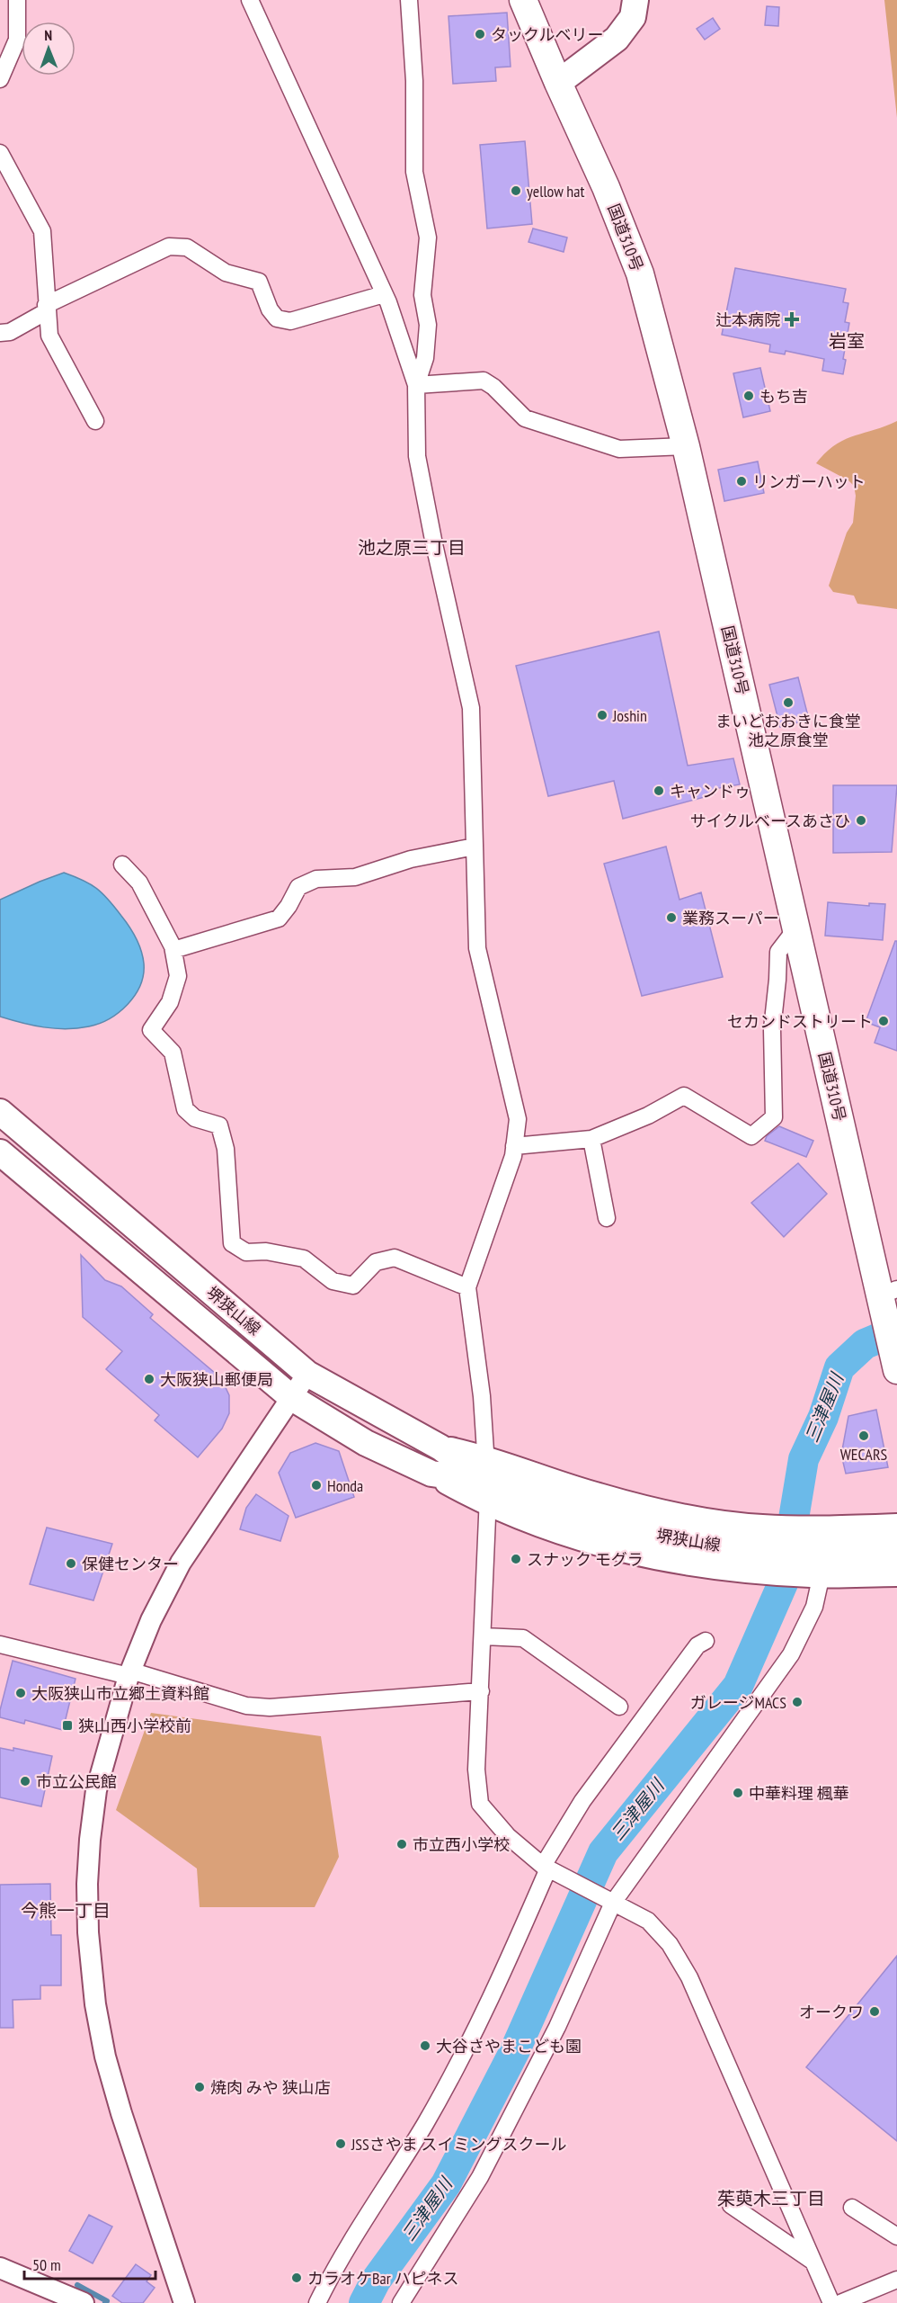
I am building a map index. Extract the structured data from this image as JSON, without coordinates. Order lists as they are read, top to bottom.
{
  "streets": {
    "highway": ["国道310号"],
    "main road": ["堺狭山線"]
  },
  "districts": [
    "岩室",
    "池之原三丁目",
    "今熊一丁目",
    "茱萸木三丁目"
  ],
  "water": ["三津屋川"],
  "places": {
    "other": [
      "タックルベリー",
      "yellow hat",
      "もち吉",
      "リンガーハット",
      "まいどおおきに食堂 池之原食堂",
      "Joshin",
      "キャンドゥ",
      "サイクルベースあさひ",
      "業務スーパー",
      "セカンドストリート",
      "大阪狭山郵便局",
      "WECARS",
      "Honda",
      "スナック モグラ",
      "保健センター",
      "大阪狭山市立郷土資料館",
      "ガレージMACS",
      "市立公民館",
      "中華料理 楓華",
      "市立西小学校",
      "オークワ",
      "大谷さやまこども園",
      "焼肉 みや 狭山店",
      "JSSさやま スイミングスクール",
      "カラオケBar ハピネス"
    ],
    "health": ["辻本病院"],
    "transit": ["狭山西小学校前"]
  },
  "scale_bar": "50 m",
  "north": "top"
}
